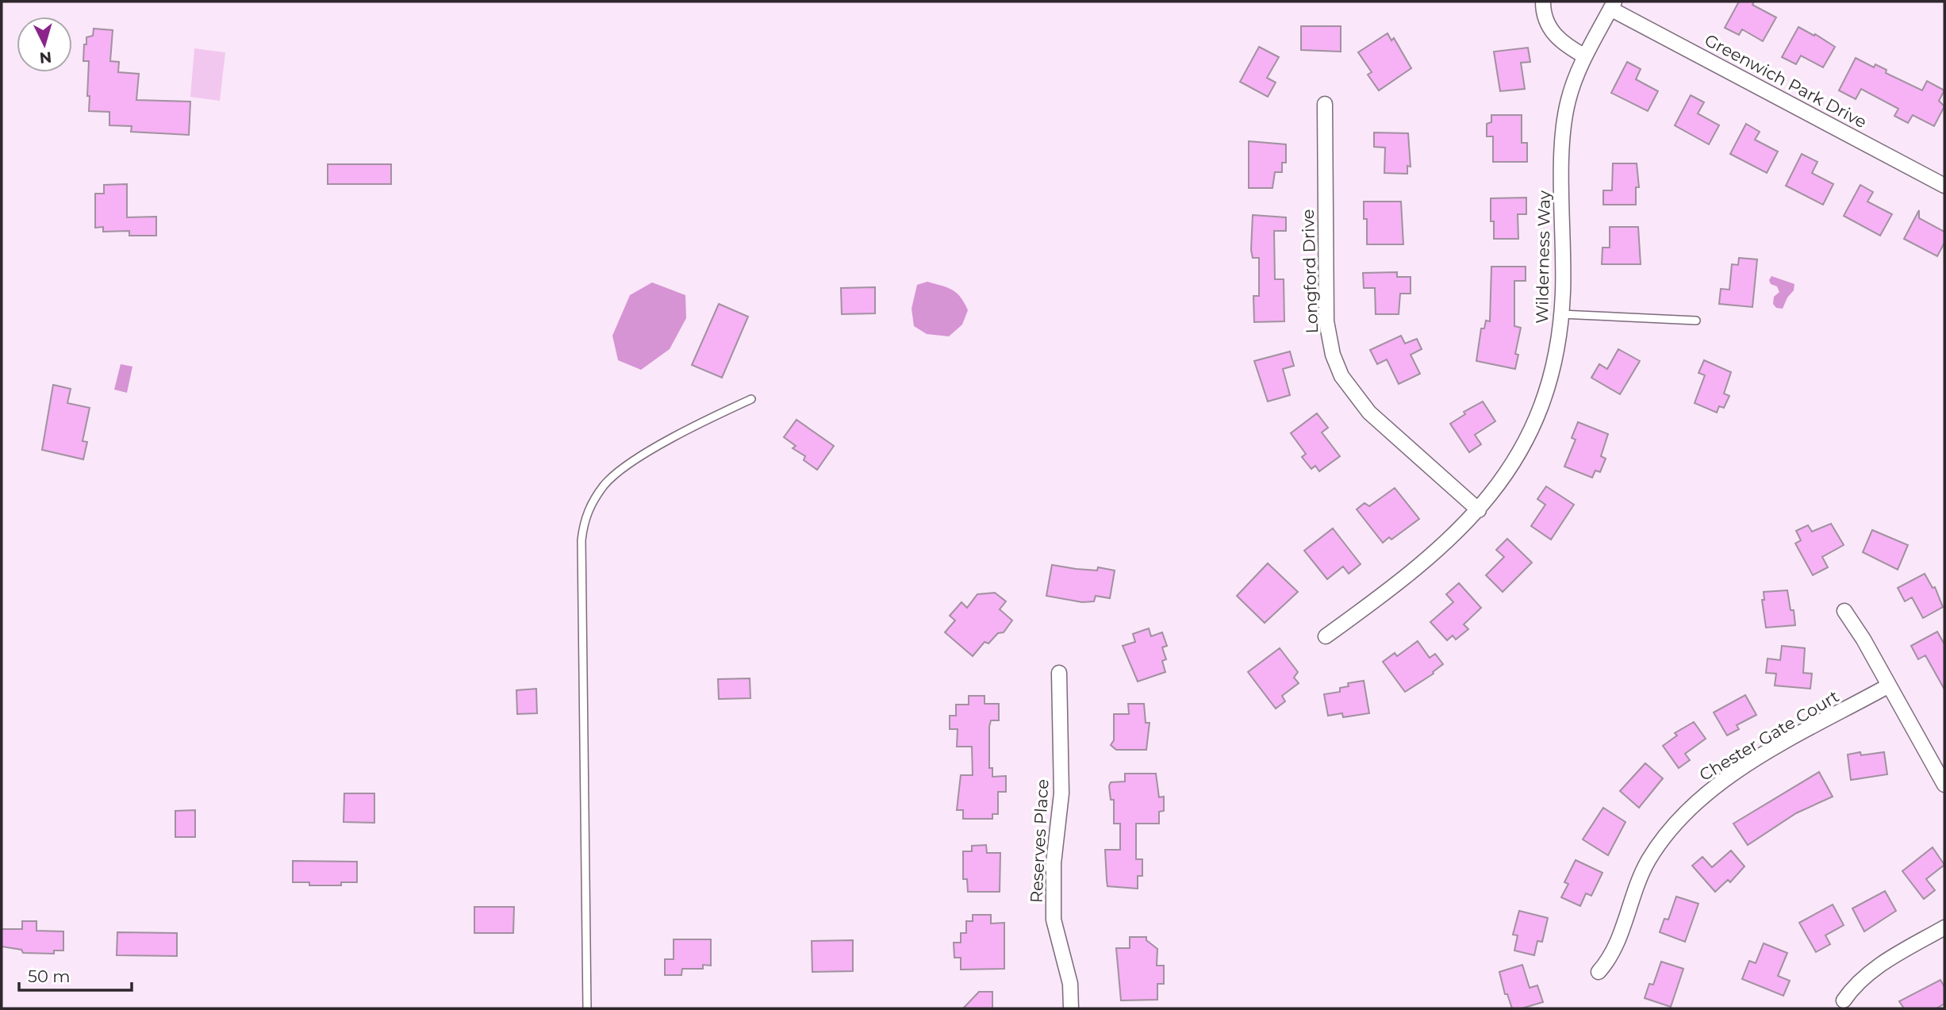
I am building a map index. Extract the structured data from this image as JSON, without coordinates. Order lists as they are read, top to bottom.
{
  "streets": {
    "street": [
      "Greenwich Park Drive",
      "Wilderness Way",
      "Longford Drive",
      "Chester Gate Court",
      "Reserves Place"
    ]
  },
  "crossings": [
    ["Greenwich Park Drive", "Wilderness Way"],
    ["Wilderness Way", "Longford Drive"]
  ],
  "scale_bar": "50 m",
  "north": "bottom"
}
